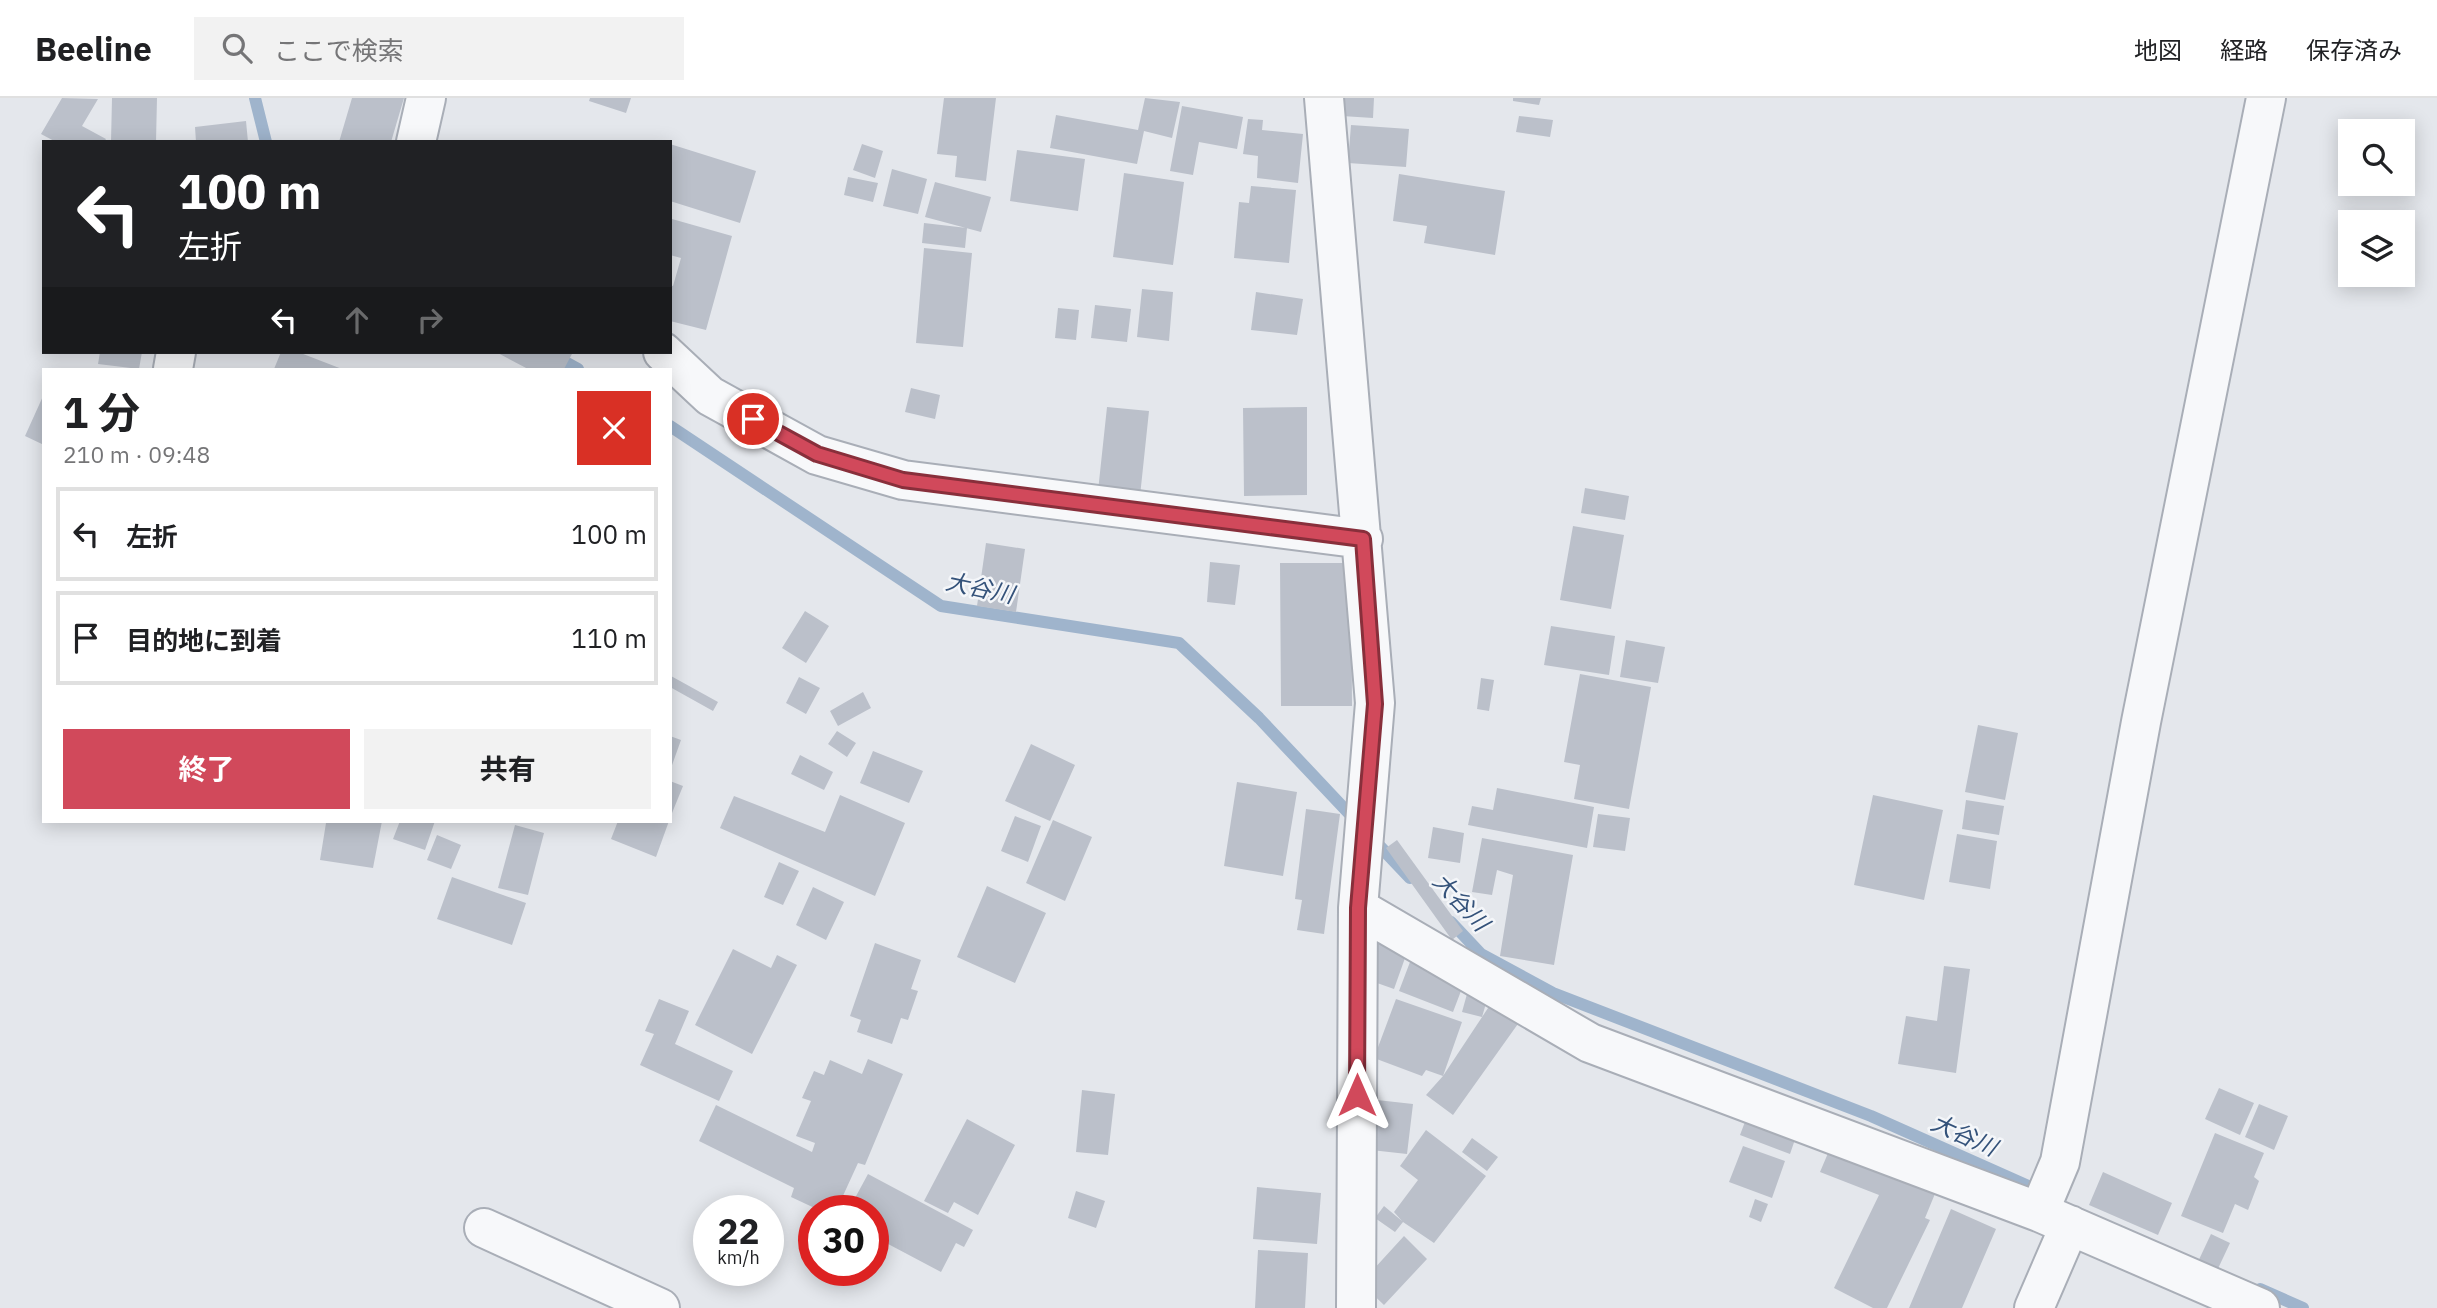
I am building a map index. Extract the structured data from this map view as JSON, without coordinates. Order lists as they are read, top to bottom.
{
  "water": ["大谷川"],
  "page": {
    "header": "Beeline",
    "search": "ここで検索",
    "nav": ["地図", "経路", "保存済み"],
    "turn": ["100 m", "左折"],
    "heading": ["1 分", "210 m · 09:48"],
    "list": [
      {
        "name": "左折",
        "value": "100 m"
      },
      {
        "name": "目的地に到着",
        "value": "110 m"
      }
    ],
    "buttons": ["終了", "共有"],
    "speed": "22 km/h",
    "limit": "30"
  }
}
